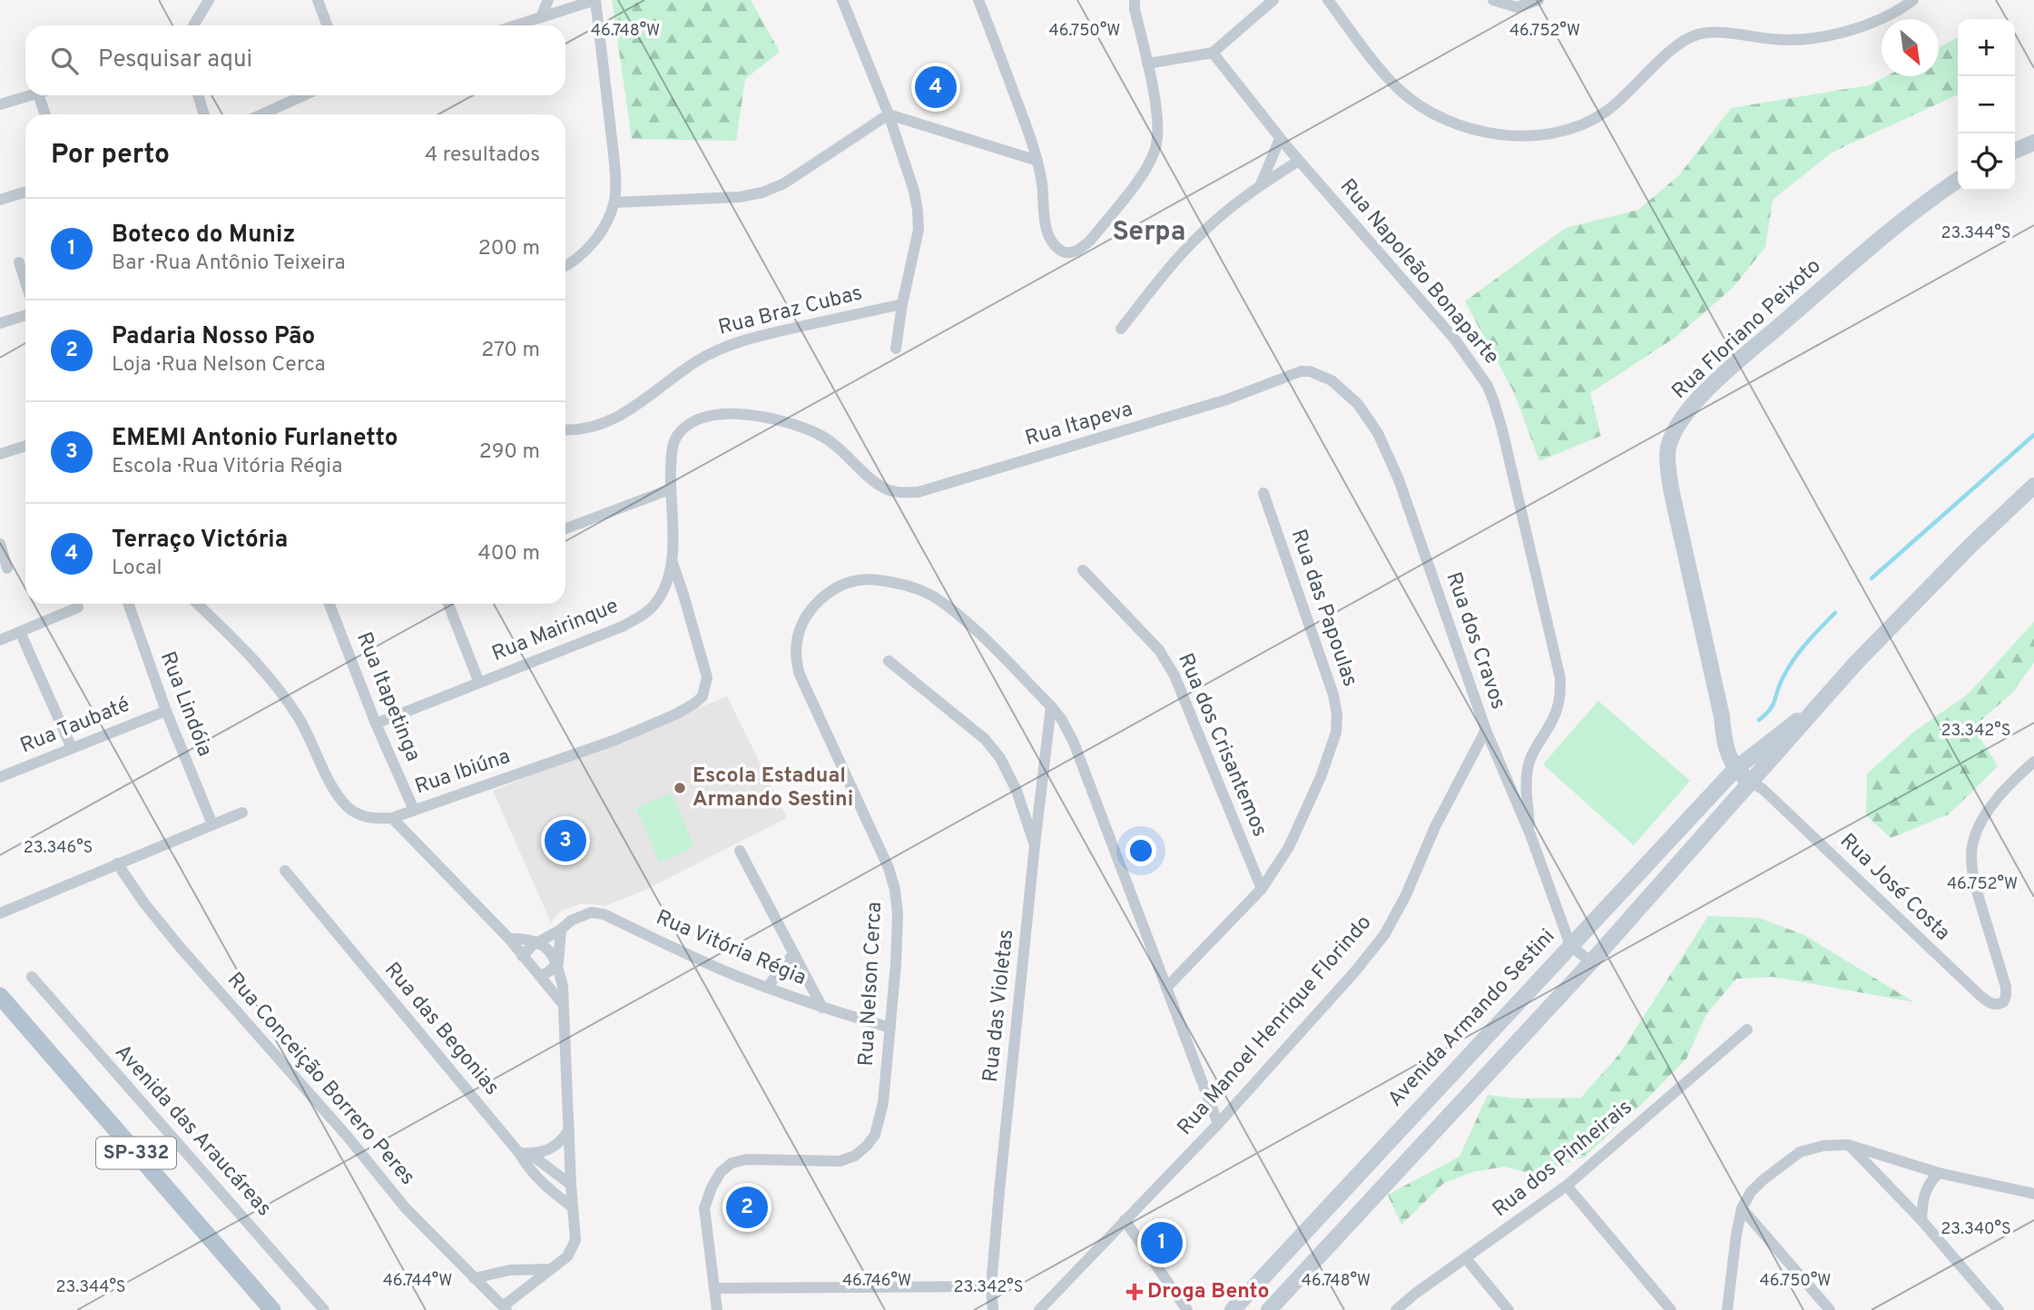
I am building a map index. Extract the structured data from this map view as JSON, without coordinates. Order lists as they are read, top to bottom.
{
  "streets": {
    "main road": ["SP-332"],
    "street": [
      "Rua Napoleão Bonaparte",
      "Rua Braz Cubas",
      "Rua Floriano Peixoto",
      "Rua Itapeva",
      "Rua das Papoulas",
      "Rua Mairinque",
      "Rua dos Cravos",
      "Rua Itapetinga",
      "Rua Lindóia",
      "Rua Taubaté",
      "Rua dos Crisantemos",
      "Rua Ibiúna",
      "Rua José Costa",
      "Rua Vitória Régia",
      "Rua Nelson Cerca",
      "Rua das Violetas",
      "Avenida Armando Sestini",
      "Rua Manoel Henrique Florindo",
      "Rua das Begonias",
      "Rua Conceição Borrero Peres",
      "Avenida das Araucáreas",
      "Rua dos Pinheirais"
    ]
  },
  "crossings": [
    ["Rua Napoleão Bonaparte", "Rua dos Cravos"],
    ["Rua Floriano Peixoto", "Rua José Costa"],
    ["Rua Floriano Peixoto", "Avenida Armando Sestini"],
    ["Rua Itapeva", "Rua Mairinque"],
    ["Rua Itapeva", "Rua dos Cravos"],
    ["Rua das Papoulas", "Rua dos Crisantemos"],
    ["Rua das Papoulas", "Rua Nelson Cerca"],
    ["Rua Mairinque", "Rua Itapetinga"],
    ["Rua Mairinque", "Rua Ibiúna"],
    ["Rua dos Cravos", "Avenida Armando Sestini"],
    ["Rua dos Cravos", "Rua Manoel Henrique Florindo"],
    ["Rua Itapetinga", "Rua Ibiúna"],
    ["Rua Lindóia", "Rua Taubaté"],
    ["Rua Vitória Régia", "Rua Nelson Cerca"],
    ["Rua Nelson Cerca", "Rua das Violetas"],
    ["Rua Nelson Cerca", "Rua Manoel Henrique Florindo"]
  ],
  "districts": ["Serpa"],
  "places": {
    "other": ["Escola Estadual Armando Sestini"],
    "health": ["Droga Bento"]
  },
  "north": "bottom right",
  "page": {
    "map_buttons": ["+", "−"],
    "search": "Pesquisar aqui",
    "pins": [
      "4",
      "3",
      "2",
      "1"
    ],
    "heading": ["Por perto", "4 resultados"],
    "list": [
      {
        "mark": "1",
        "name": "Boteco do Muniz",
        "note": "Bar · Rua Antônio Teixeira",
        "value": "200 m"
      },
      {
        "mark": "2",
        "name": "Padaria Nosso Pão",
        "note": "Loja · Rua Nelson Cerca",
        "value": "270 m"
      },
      {
        "mark": "3",
        "name": "EMEMI Antonio Furlanetto",
        "note": "Escola · Rua Vitória Régia",
        "value": "290 m"
      },
      {
        "mark": "4",
        "name": "Terraço Victória",
        "note": "Local",
        "value": "400 m"
      }
    ]
  },
  "coordinates": [
    "46.748°W",
    "46.750°W",
    "46.752°W",
    "23.344°S",
    "23.342°S",
    "23.346°S",
    "23.340°S",
    "46.744°W",
    "46.746°W"
  ]
}
